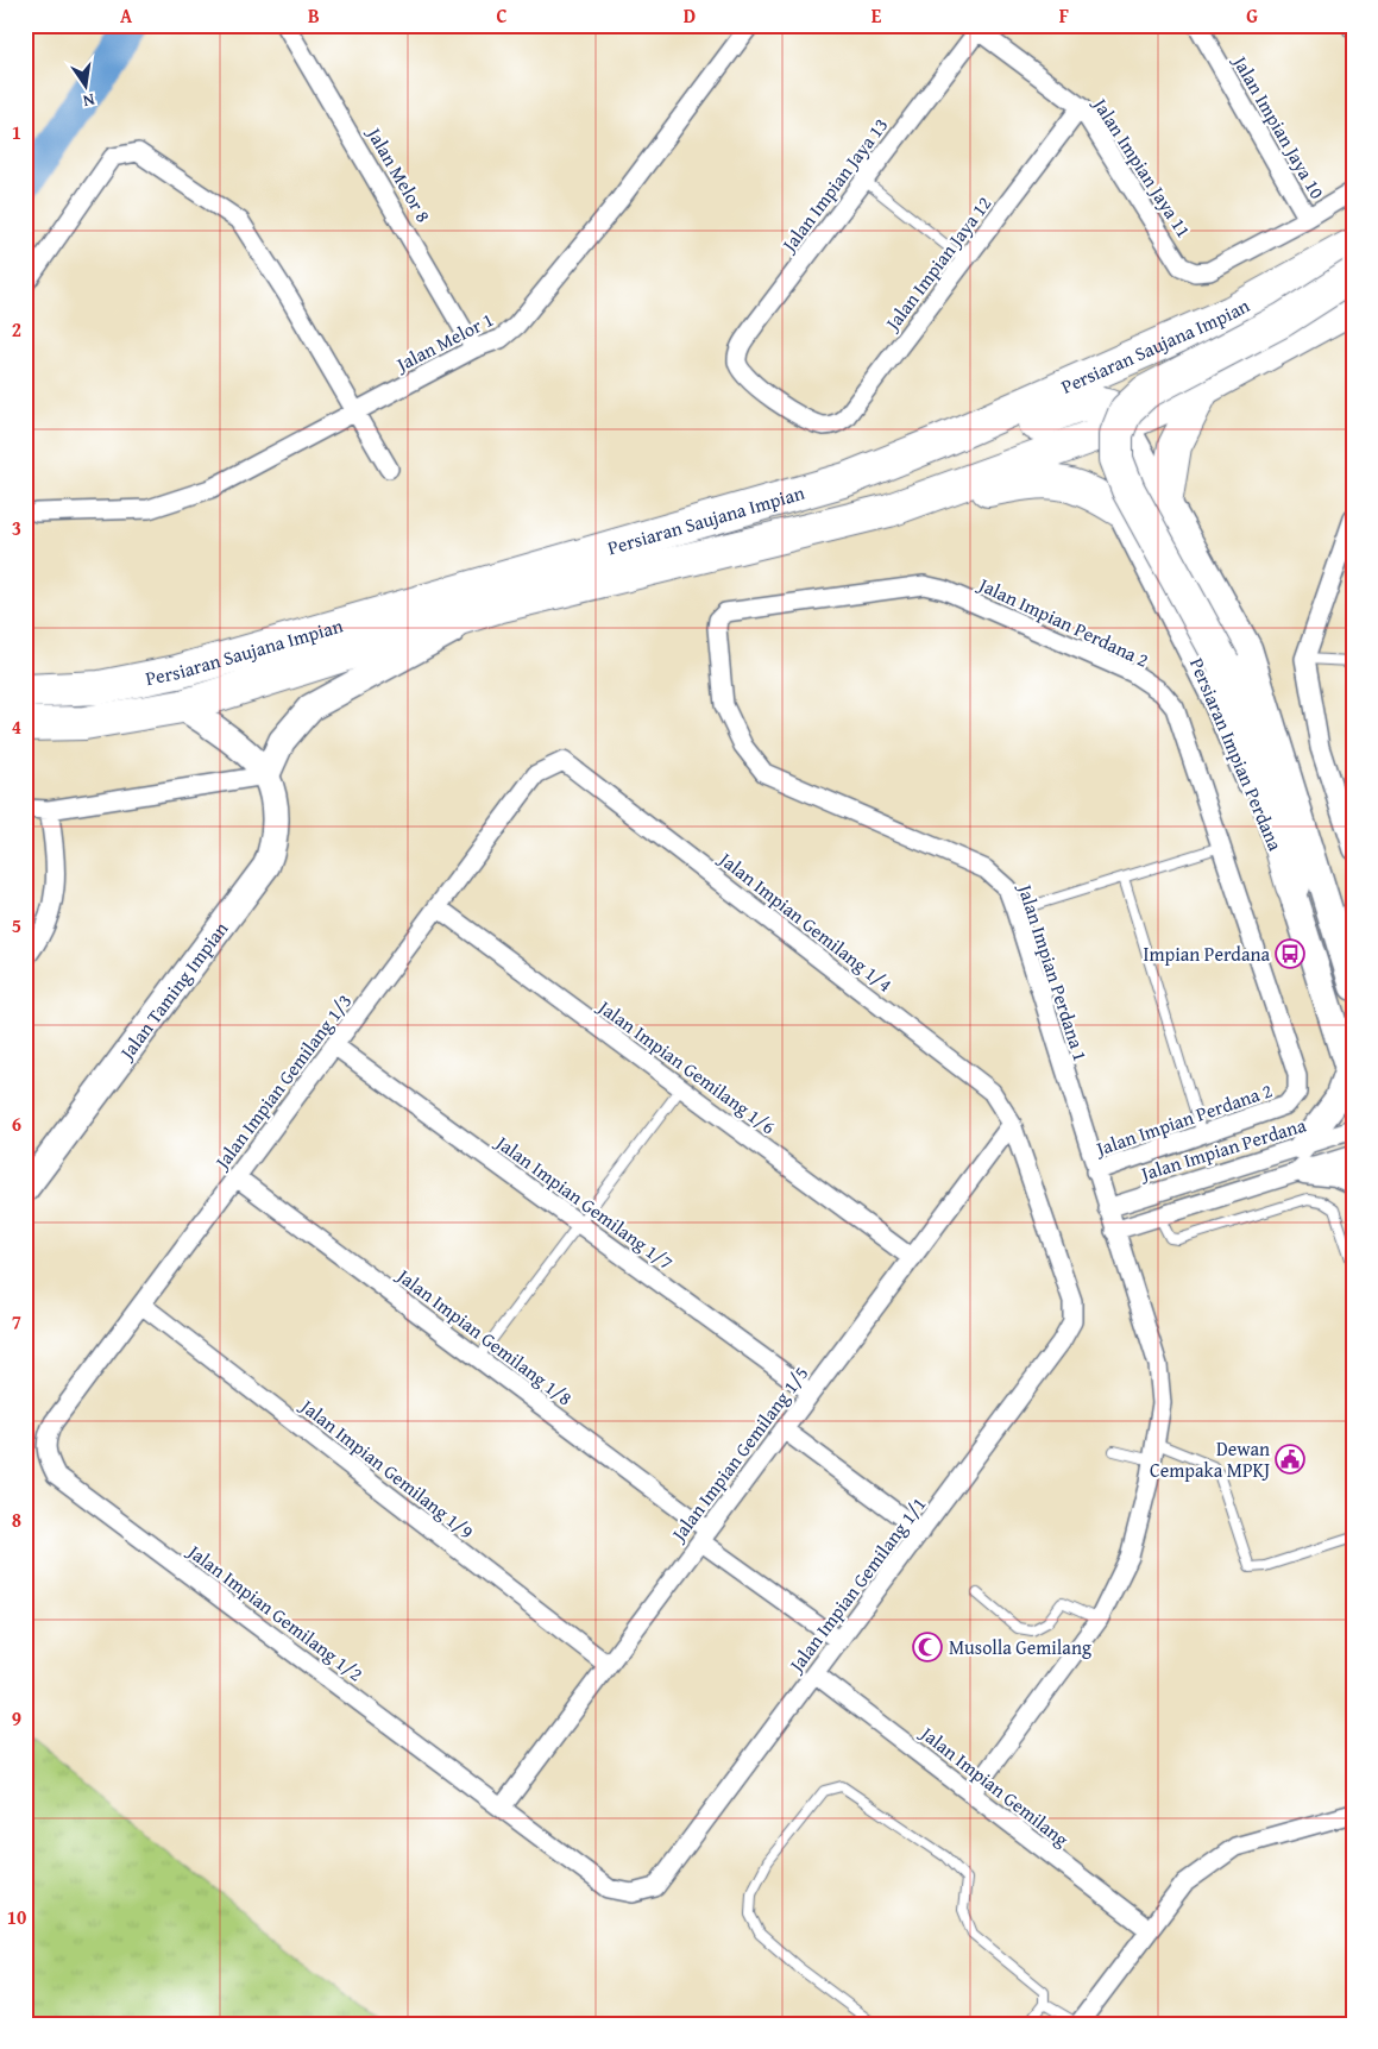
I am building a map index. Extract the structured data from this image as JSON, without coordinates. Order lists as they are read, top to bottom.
{
  "streets": {
    "highway": ["Persiaran Saujana Impian"],
    "street": [
      "Jalan Impian Jaya 10",
      "Jalan Impian Jaya 11",
      "Jalan Melor 8",
      "Jalan Impian Jaya 13",
      "Jalan Impian Jaya 12",
      "Jalan Melor 1",
      "Jalan Impian Perdana 2",
      "Persiaran Impian Perdana",
      "Jalan Impian Gemilang 1/4",
      "Jalan Impian Perdana 1",
      "Jalan Taming Impian",
      "Jalan Impian Gemilang 1/6",
      "Jalan Impian Gemilang 1/3",
      "Jalan Impian Perdana",
      "Jalan Impian Gemilang 1/7",
      "Jalan Impian Gemilang 1/8",
      "Jalan Impian Gemilang 1/5",
      "Jalan Impian Gemilang 1/9",
      "Jalan Impian Gemilang 1/1",
      "Jalan Impian Gemilang 1/2",
      "Jalan Impian Gemilang"
    ]
  },
  "crossings": [
    ["Jalan Impian Jaya 10", "Jalan Impian Jaya 11"],
    ["Jalan Impian Jaya 11", "Jalan Impian Jaya 13"],
    ["Jalan Impian Jaya 11", "Jalan Impian Jaya 12"],
    ["Jalan Melor 8", "Jalan Melor 1"],
    ["Jalan Impian Jaya 13", "Jalan Impian Jaya 12"],
    ["Persiaran Saujana Impian", "Persiaran Impian Perdana"],
    ["Jalan Impian Perdana 2", "Jalan Impian Perdana 1"],
    ["Jalan Impian Gemilang 1/4", "Jalan Impian Gemilang 1/3"],
    ["Jalan Impian Gemilang 1/4", "Jalan Impian Gemilang 1/5"],
    ["Jalan Impian Gemilang 1/4", "Jalan Impian Gemilang 1/1"],
    ["Jalan Impian Perdana 1", "Jalan Impian Perdana"],
    ["Jalan Impian Perdana 1", "Jalan Impian Gemilang"],
    ["Jalan Impian Gemilang 1/6", "Jalan Impian Gemilang 1/3"],
    ["Jalan Impian Gemilang 1/6", "Jalan Impian Gemilang 1/5"],
    ["Jalan Impian Gemilang 1/3", "Jalan Impian Gemilang 1/7"],
    ["Jalan Impian Gemilang 1/3", "Jalan Impian Gemilang 1/8"],
    ["Jalan Impian Gemilang 1/3", "Jalan Impian Gemilang 1/9"],
    ["Jalan Impian Gemilang 1/3", "Jalan Impian Gemilang 1/2"],
    ["Jalan Impian Gemilang 1/7", "Jalan Impian Gemilang 1/5"],
    ["Jalan Impian Gemilang 1/8", "Jalan Impian Gemilang 1/5"],
    ["Jalan Impian Gemilang 1/8", "Jalan Impian Gemilang 1/1"],
    ["Jalan Impian Gemilang 1/5", "Jalan Impian Gemilang 1/9"],
    ["Jalan Impian Gemilang 1/5", "Jalan Impian Gemilang 1/1"],
    ["Jalan Impian Gemilang 1/5", "Jalan Impian Gemilang 1/2"],
    ["Jalan Impian Gemilang 1/1", "Jalan Impian Gemilang 1/2"],
    ["Jalan Impian Gemilang 1/1", "Jalan Impian Gemilang"]
  ],
  "places": {
    "bus stop": ["Impian Perdana"],
    "public building": ["Dewan Cempaka MPKJ"],
    "mosque": ["Musolla Gemilang"]
  },
  "north": "bottom",
  "grid": {
    "columns": [
      "A",
      "B",
      "C",
      "D",
      "E",
      "F",
      "G"
    ],
    "rows": [
      "1",
      "2",
      "3",
      "4",
      "5",
      "6",
      "7",
      "8",
      "9",
      "10"
    ]
  }
}
